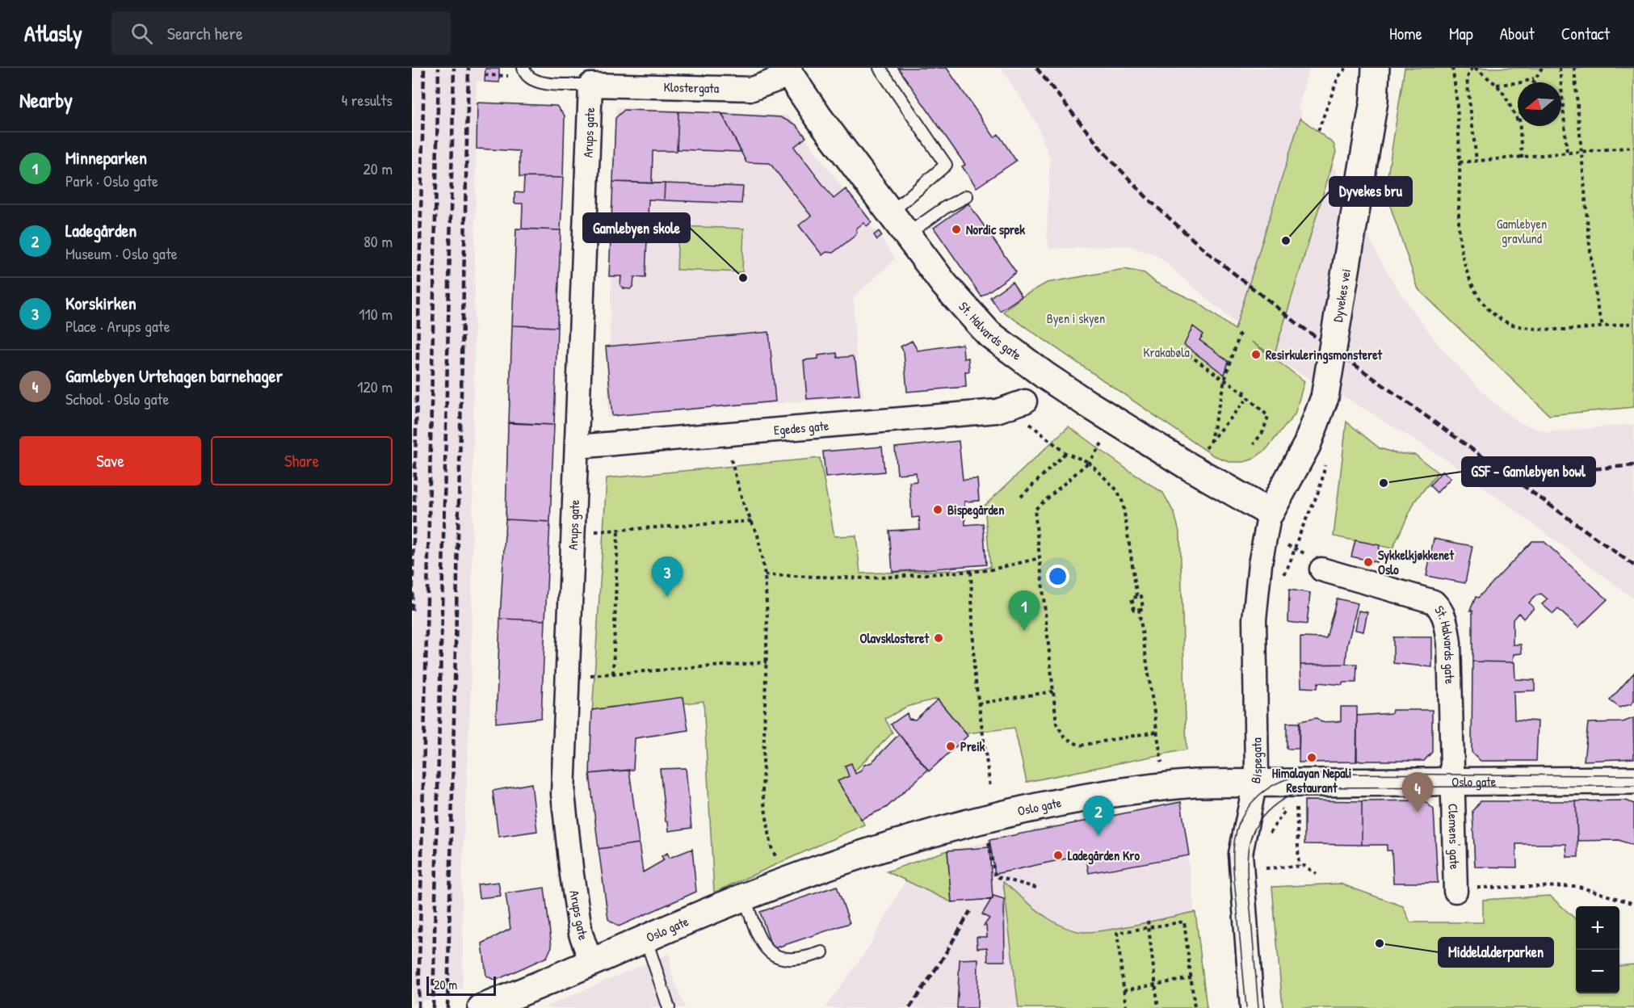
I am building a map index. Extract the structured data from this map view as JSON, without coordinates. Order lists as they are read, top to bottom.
{
  "streets": {
    "street": [
      "Klostergata",
      "Arups gate",
      "Dyvekes vei",
      "St. Halvards gate",
      "Egedes gate",
      "Bispegata",
      "Oslo gate",
      "Clemens' gate"
    ]
  },
  "crossings": [
    ["Klostergata", "Arups gate"],
    ["Klostergata", "St. Halvards gate"],
    ["Arups gate", "Egedes gate"],
    ["Arups gate", "Oslo gate"],
    ["Dyvekes vei", "St. Halvards gate"],
    ["Dyvekes vei", "Bispegata"],
    ["St. Halvards gate", "Bispegata"],
    ["St. Halvards gate", "Oslo gate"],
    ["St. Halvards gate", "Clemens' gate"],
    ["Bispegata", "Oslo gate"],
    ["Oslo gate", "Clemens' gate"]
  ],
  "parks": ["Gamlebyen gravlund", "Byen i skyen", "Krakabøla"],
  "places": [
    "Nordic sprek",
    "Dyvekes bru",
    "Gamlebyen skole",
    "Resirkuleringsmonsteret",
    "GSF - Gamlebyen bowl",
    "Bispegården",
    "Sykkelkjøkkenet Oslo",
    "Olavsklosteret",
    "Preik",
    "Himalayan Nepali Restaurant",
    "Ladegården Kro",
    "Middelalderparken"
  ],
  "scale_bar": "20 m",
  "north": "left",
  "page": {
    "header": "Atlasly",
    "search": "Search here",
    "nav": [
      "Home",
      "Map",
      "About",
      "Contact"
    ],
    "heading": ["Nearby", "4 results"],
    "list": [
      {
        "mark": "1",
        "name": "Minneparken",
        "note": "Park · Oslo gate",
        "value": "20 m"
      },
      {
        "mark": "2",
        "name": "Ladegården",
        "note": "Museum · Oslo gate",
        "value": "80 m"
      },
      {
        "mark": "3",
        "name": "Korskirken",
        "note": "Place · Arups gate",
        "value": "110 m"
      },
      {
        "mark": "4",
        "name": "Gamlebyen Urtehagen barnehager",
        "note": "School · Oslo gate",
        "value": "120 m"
      }
    ],
    "buttons": ["Save", "Share"],
    "pins": [
      "3",
      "1",
      "4",
      "2"
    ],
    "map_buttons": ["+", "−"],
    "scale": "20 m"
  }
}
